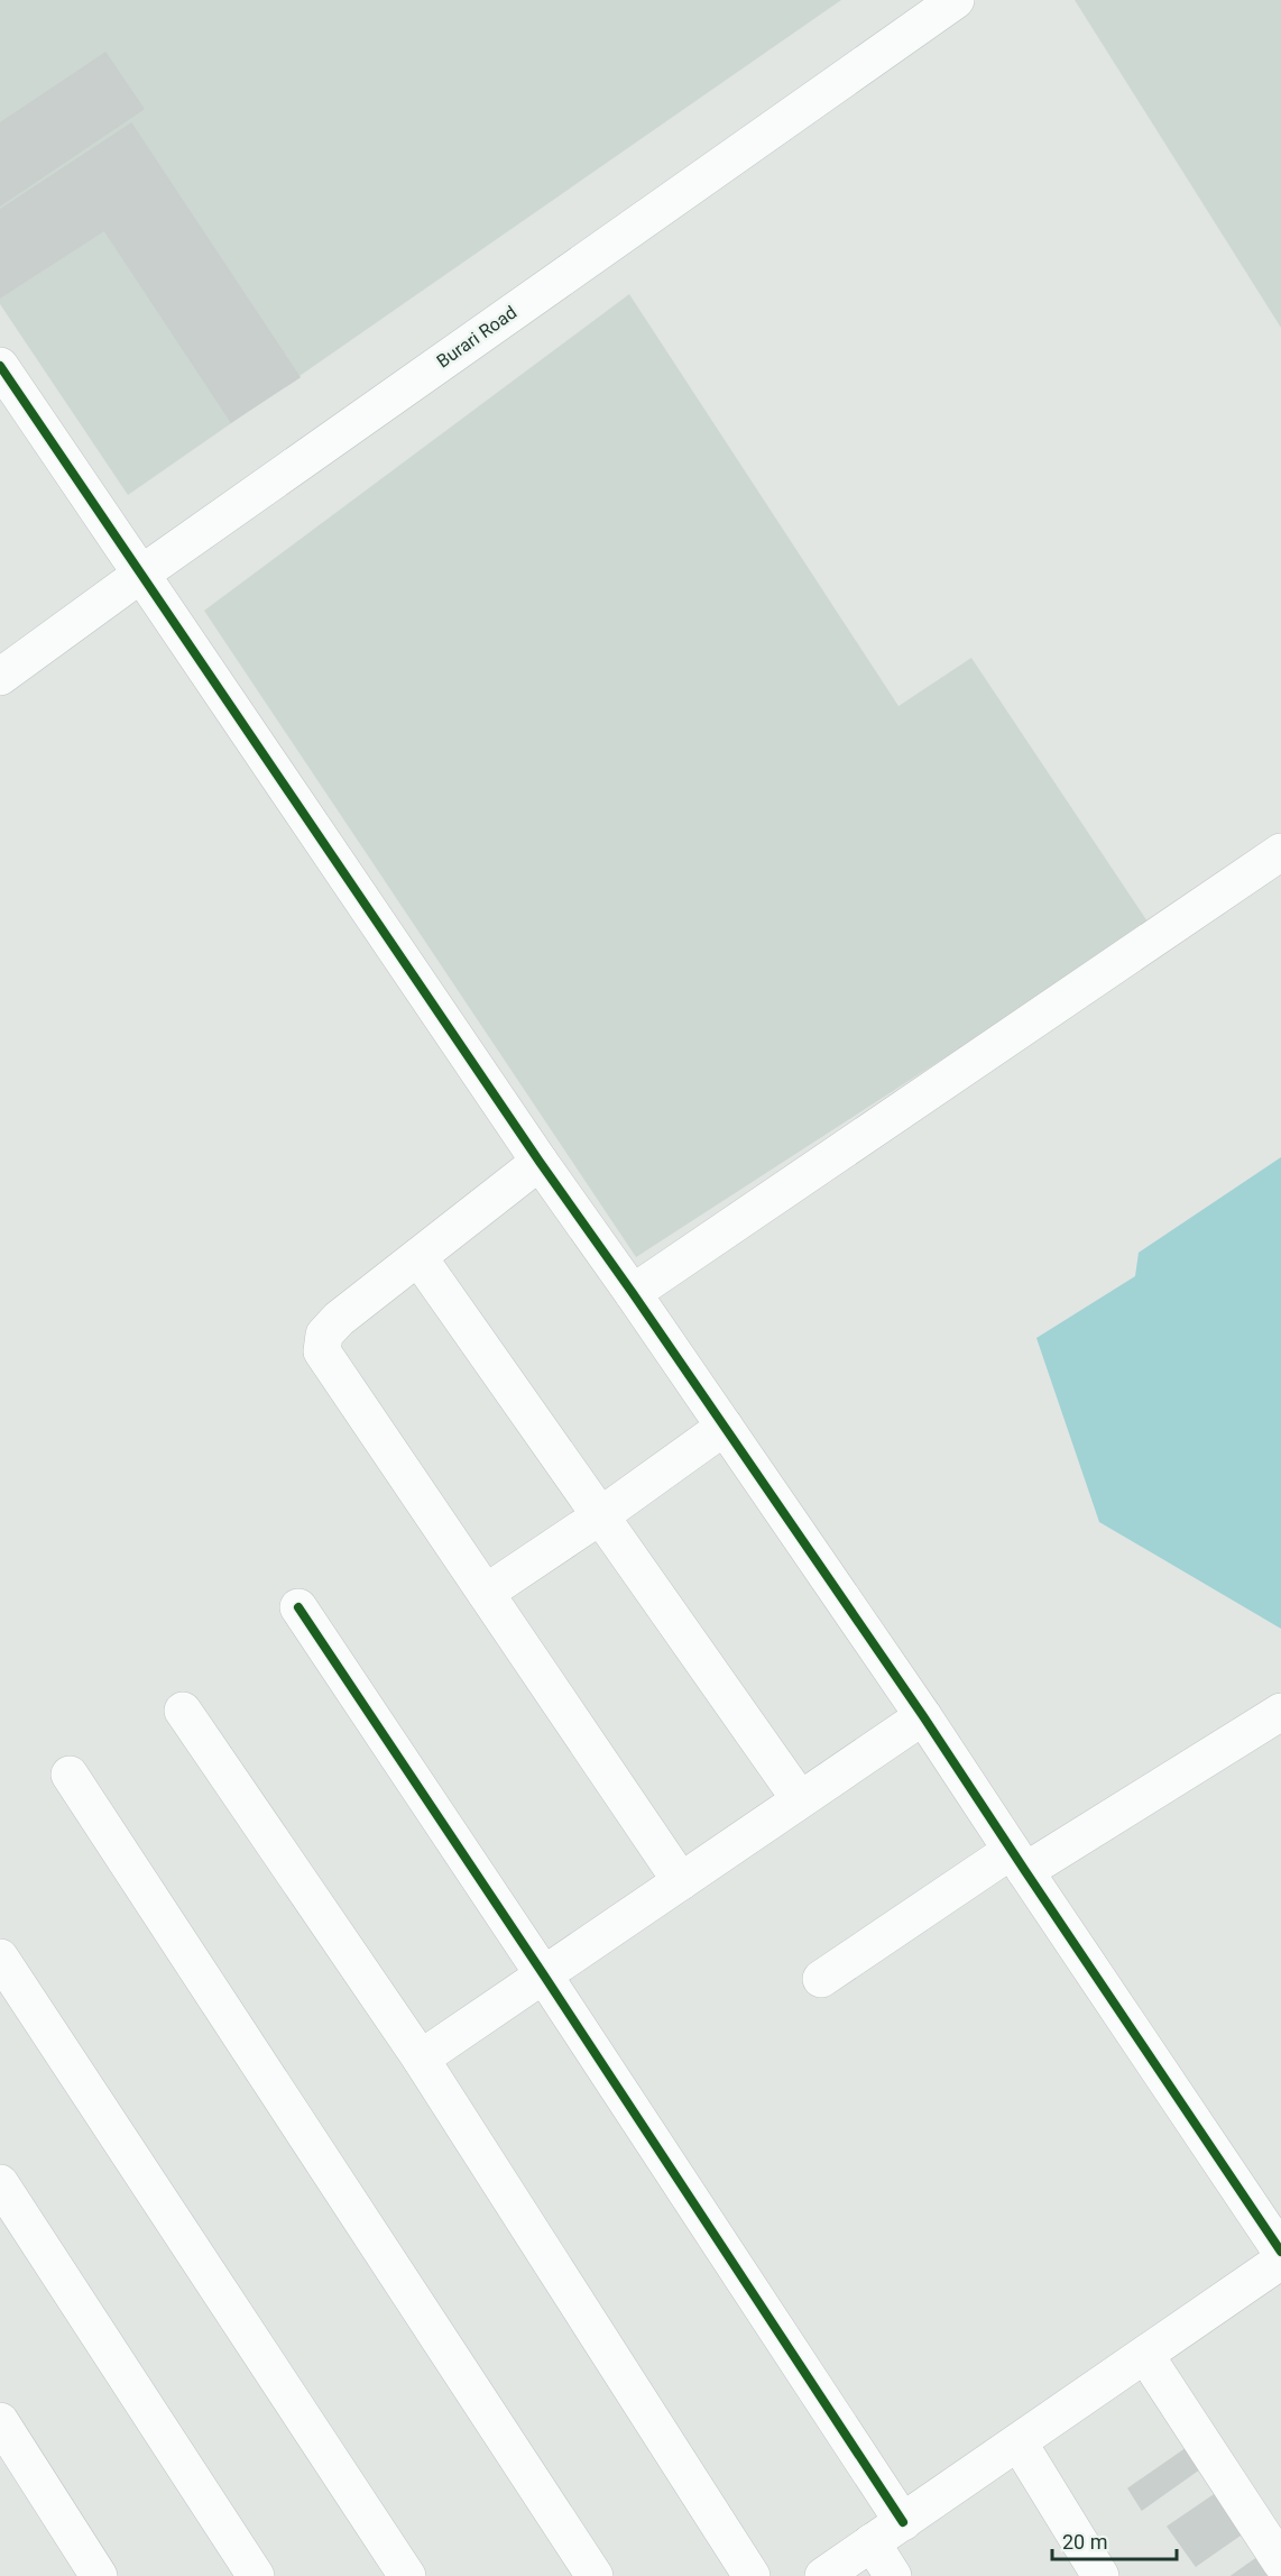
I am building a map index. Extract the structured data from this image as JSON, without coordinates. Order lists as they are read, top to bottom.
{
  "streets": {
    "street": ["Burari Road"]
  },
  "scale_bar": "20 m"
}
